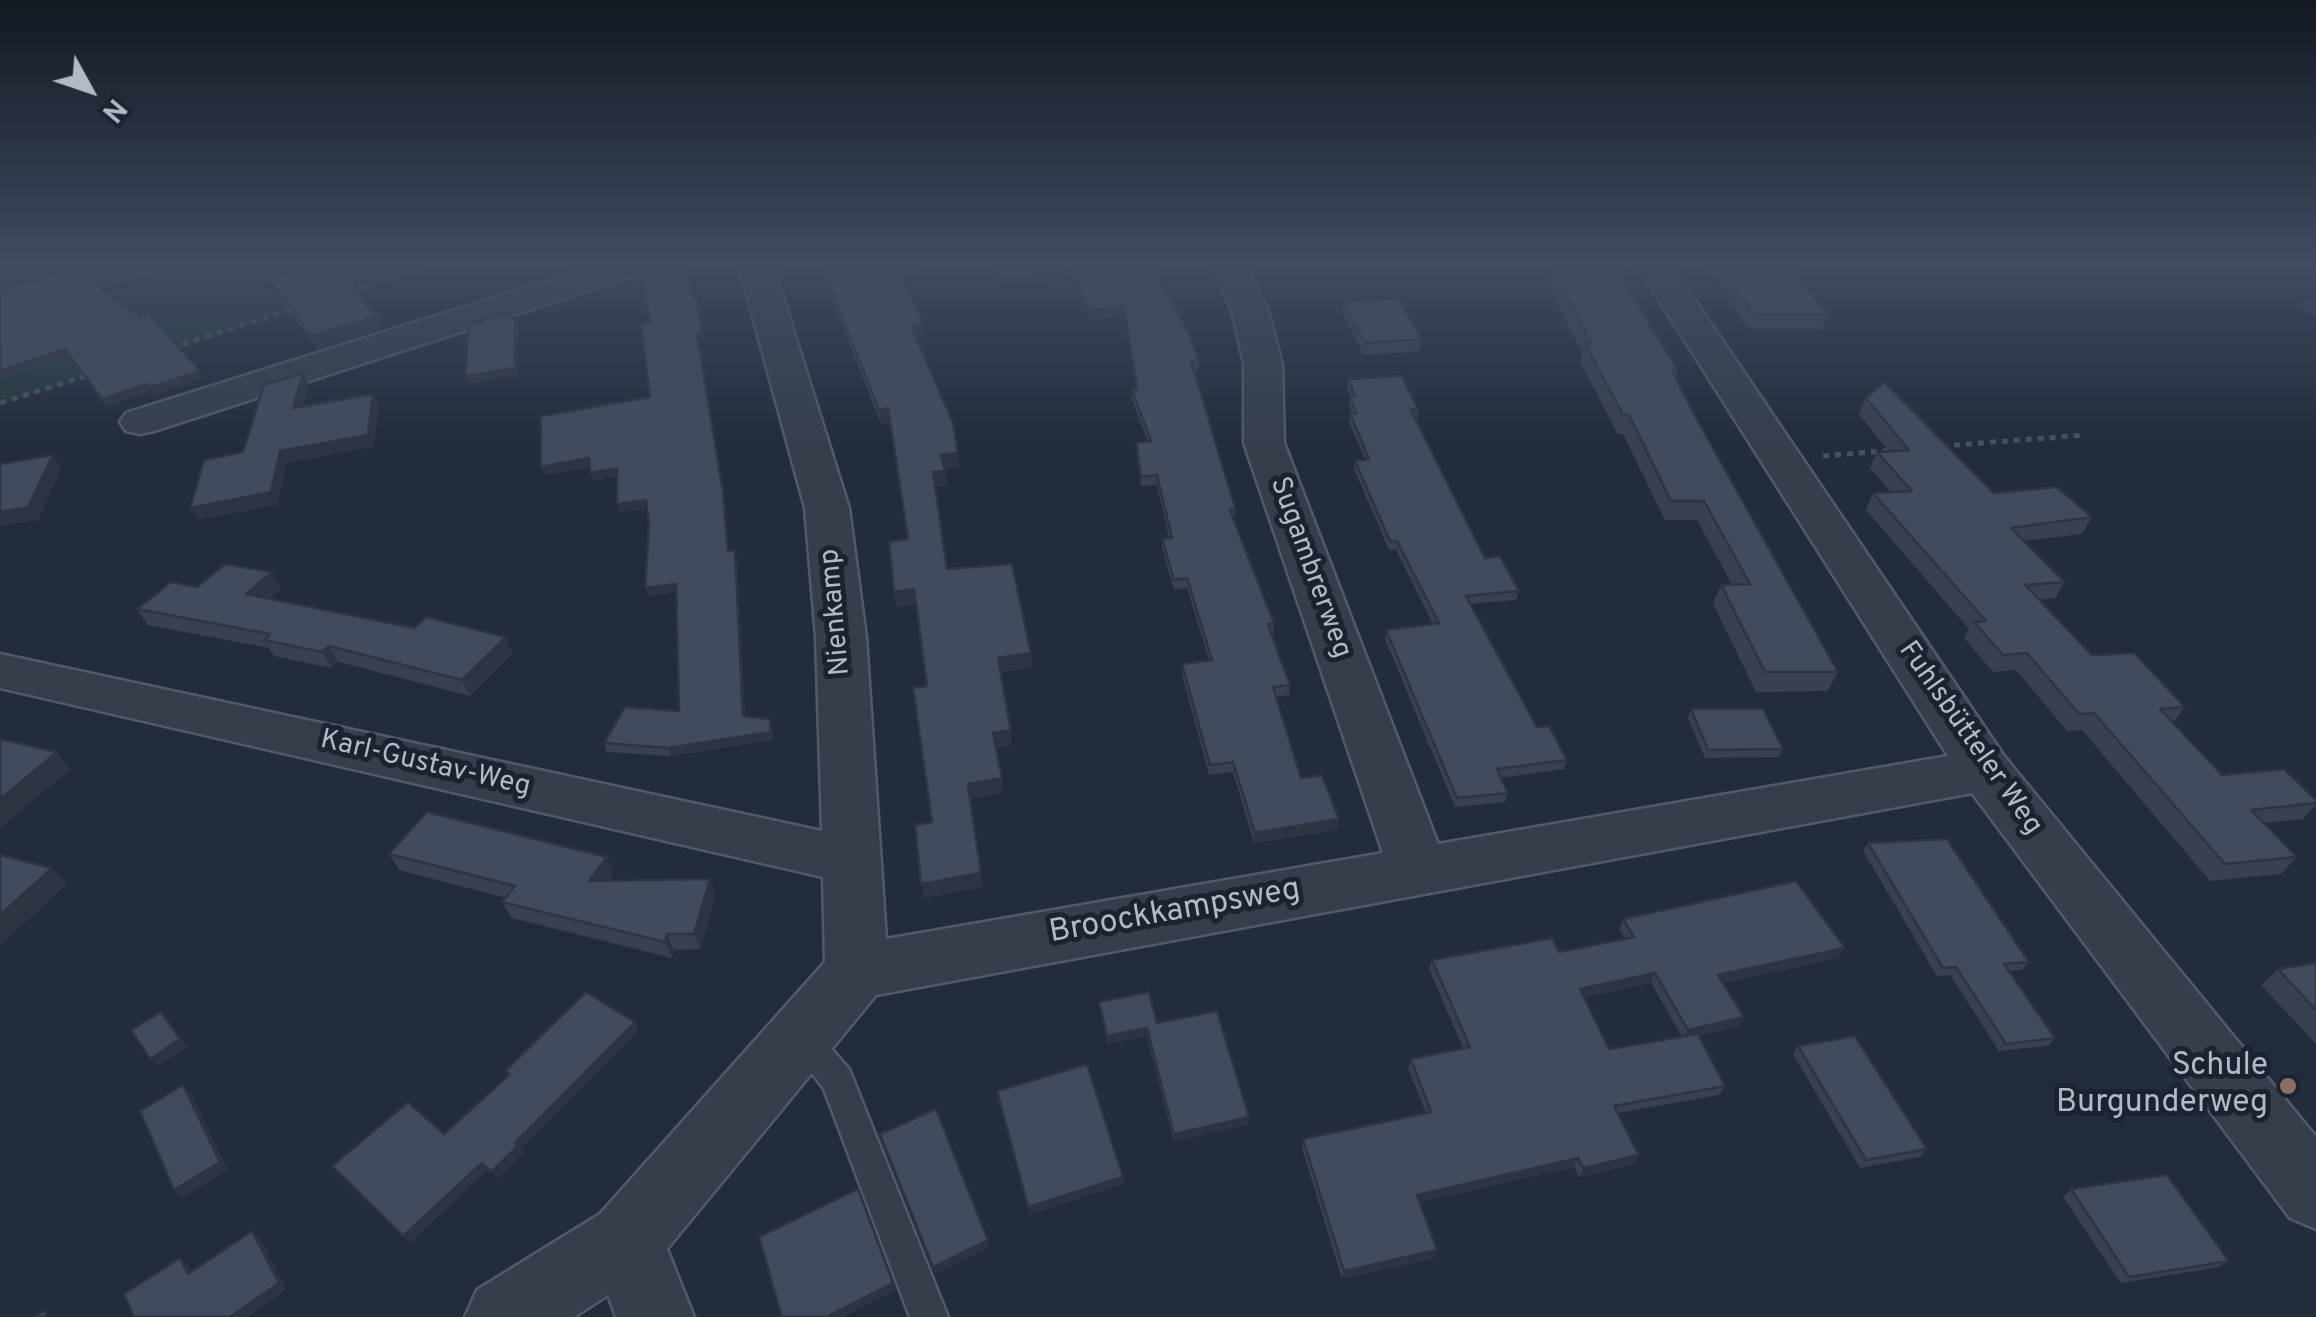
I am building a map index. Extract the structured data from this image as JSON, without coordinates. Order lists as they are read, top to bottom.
{
  "streets": {
    "street": [
      "Sugambrerweg",
      "Nienkamp",
      "Fuhlsbütteler Weg",
      "Karl-Gustav-Weg",
      "Broockkampsweg"
    ]
  },
  "crossings": [
    ["Sugambrerweg", "Broockkampsweg"],
    ["Nienkamp", "Karl-Gustav-Weg"],
    ["Nienkamp", "Broockkampsweg"],
    ["Fuhlsbütteler Weg", "Broockkampsweg"]
  ],
  "places": ["Schule Burgunderweg"],
  "north": "bottom right"
}
